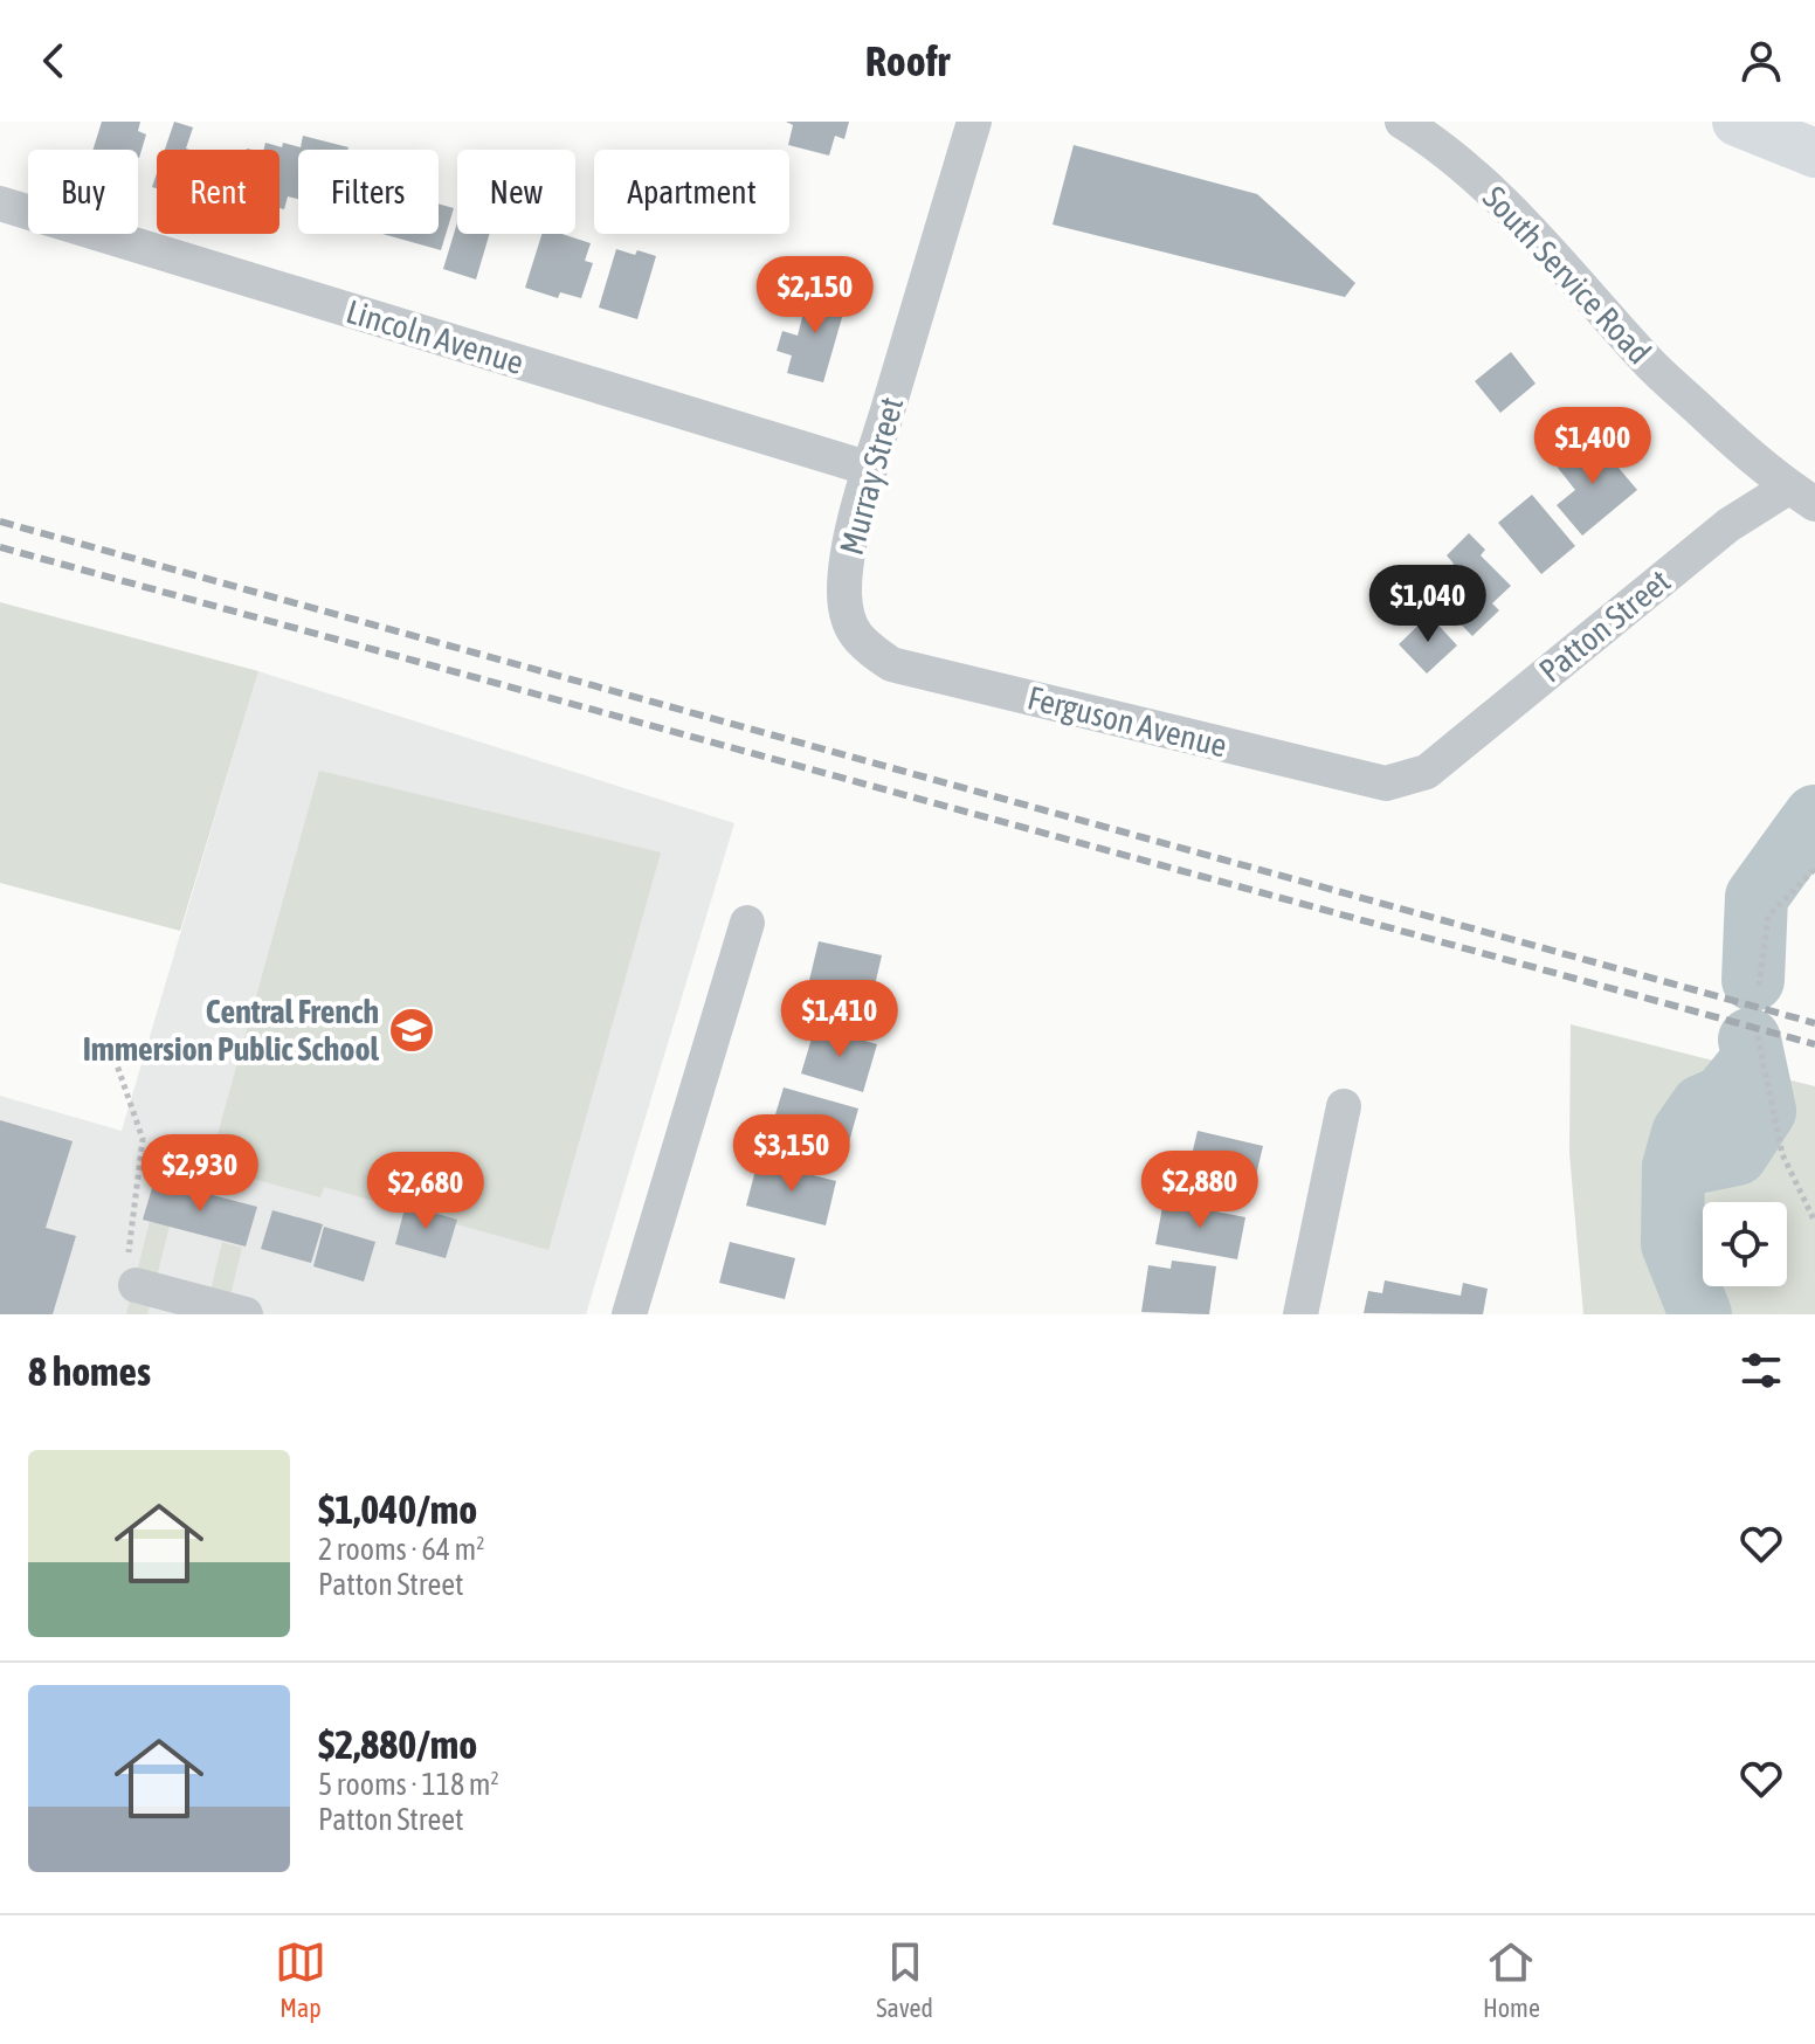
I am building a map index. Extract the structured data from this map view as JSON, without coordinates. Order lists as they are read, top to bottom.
{
  "streets": {
    "street": [
      "South Service Road",
      "Lincoln Avenue",
      "Murray Street",
      "Patton Street",
      "Ferguson Avenue"
    ]
  },
  "crossings": [
    ["South Service Road", "Patton Street"],
    ["Lincoln Avenue", "Murray Street"],
    ["Murray Street", "Ferguson Avenue"],
    ["Patton Street", "Ferguson Avenue"]
  ],
  "places": {
    "school or university": ["Central French Immersion Public School"]
  },
  "page": {
    "header": "Roofr",
    "chip": [
      "Buy",
      "Rent",
      "Filters",
      "New",
      "Apartment"
    ],
    "price": [
      "$2,150",
      "$1,400",
      "$1,040",
      "$1,410",
      "$3,150",
      "$2,930",
      "$2,880",
      "$2,680"
    ],
    "heading": "8 homes",
    "list": [
      {
        "name": "$1,040/mo",
        "note": "2 rooms · 64 m² · Patton Street"
      },
      {
        "name": "$2,880/mo",
        "note": "5 rooms · 118 m² · Patton Street"
      }
    ],
    "tabs": ["Map", "Saved", "Home"]
  }
}
